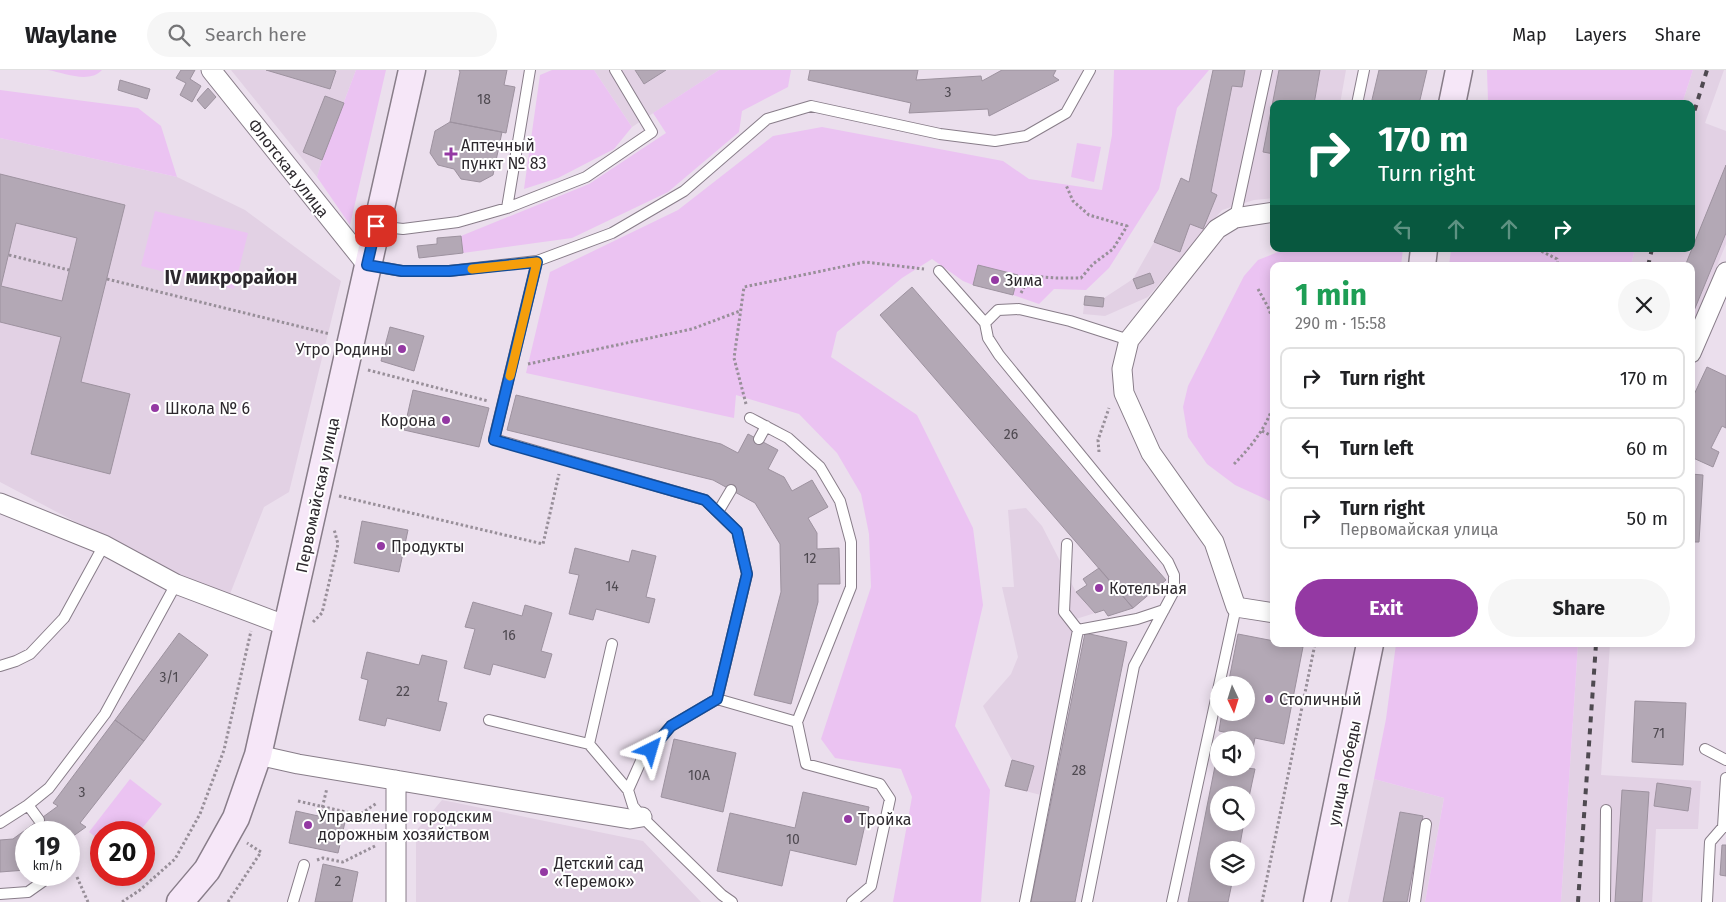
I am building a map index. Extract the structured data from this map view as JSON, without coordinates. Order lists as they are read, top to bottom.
{
  "streets": {
    "street": ["Флотская улица", "Первомайская улица", "улица Победы"]
  },
  "crossings": [
    ["Флотская улица", "Первомайская улица"]
  ],
  "districts": ["IV микрорайон"],
  "places": {
    "health": ["Аптечный пункт № 83"],
    "other": [
      "Зима",
      "Утро Родины",
      "Школа № 6",
      "Корона",
      "Продукты",
      "Котельная",
      "Столичный",
      "Тройка",
      "Управление городским дорожным хозяйством",
      "Детский сад «Теремок»"
    ]
  },
  "house_numbers": [
    "3",
    "18",
    "26",
    "12",
    "14",
    "16",
    "3/1",
    "22",
    "71",
    "28",
    "10А",
    "3",
    "10",
    "2"
  ],
  "north": "bottom",
  "page": {
    "header": "Waylane",
    "search": "Search here",
    "nav": ["Map", "Layers", "Share"],
    "turn": ["170 m", "Turn right"],
    "heading": ["1 min", "290 m · 15:58"],
    "list": [
      {
        "name": "Turn right",
        "value": "170 m"
      },
      {
        "name": "Turn left",
        "value": "60 m"
      },
      {
        "name": "Turn right",
        "note": "Первомайская улица",
        "value": "50 m"
      }
    ],
    "buttons": ["Exit", "Share"],
    "speed": "19 km/h",
    "limit": "20"
  }
}
